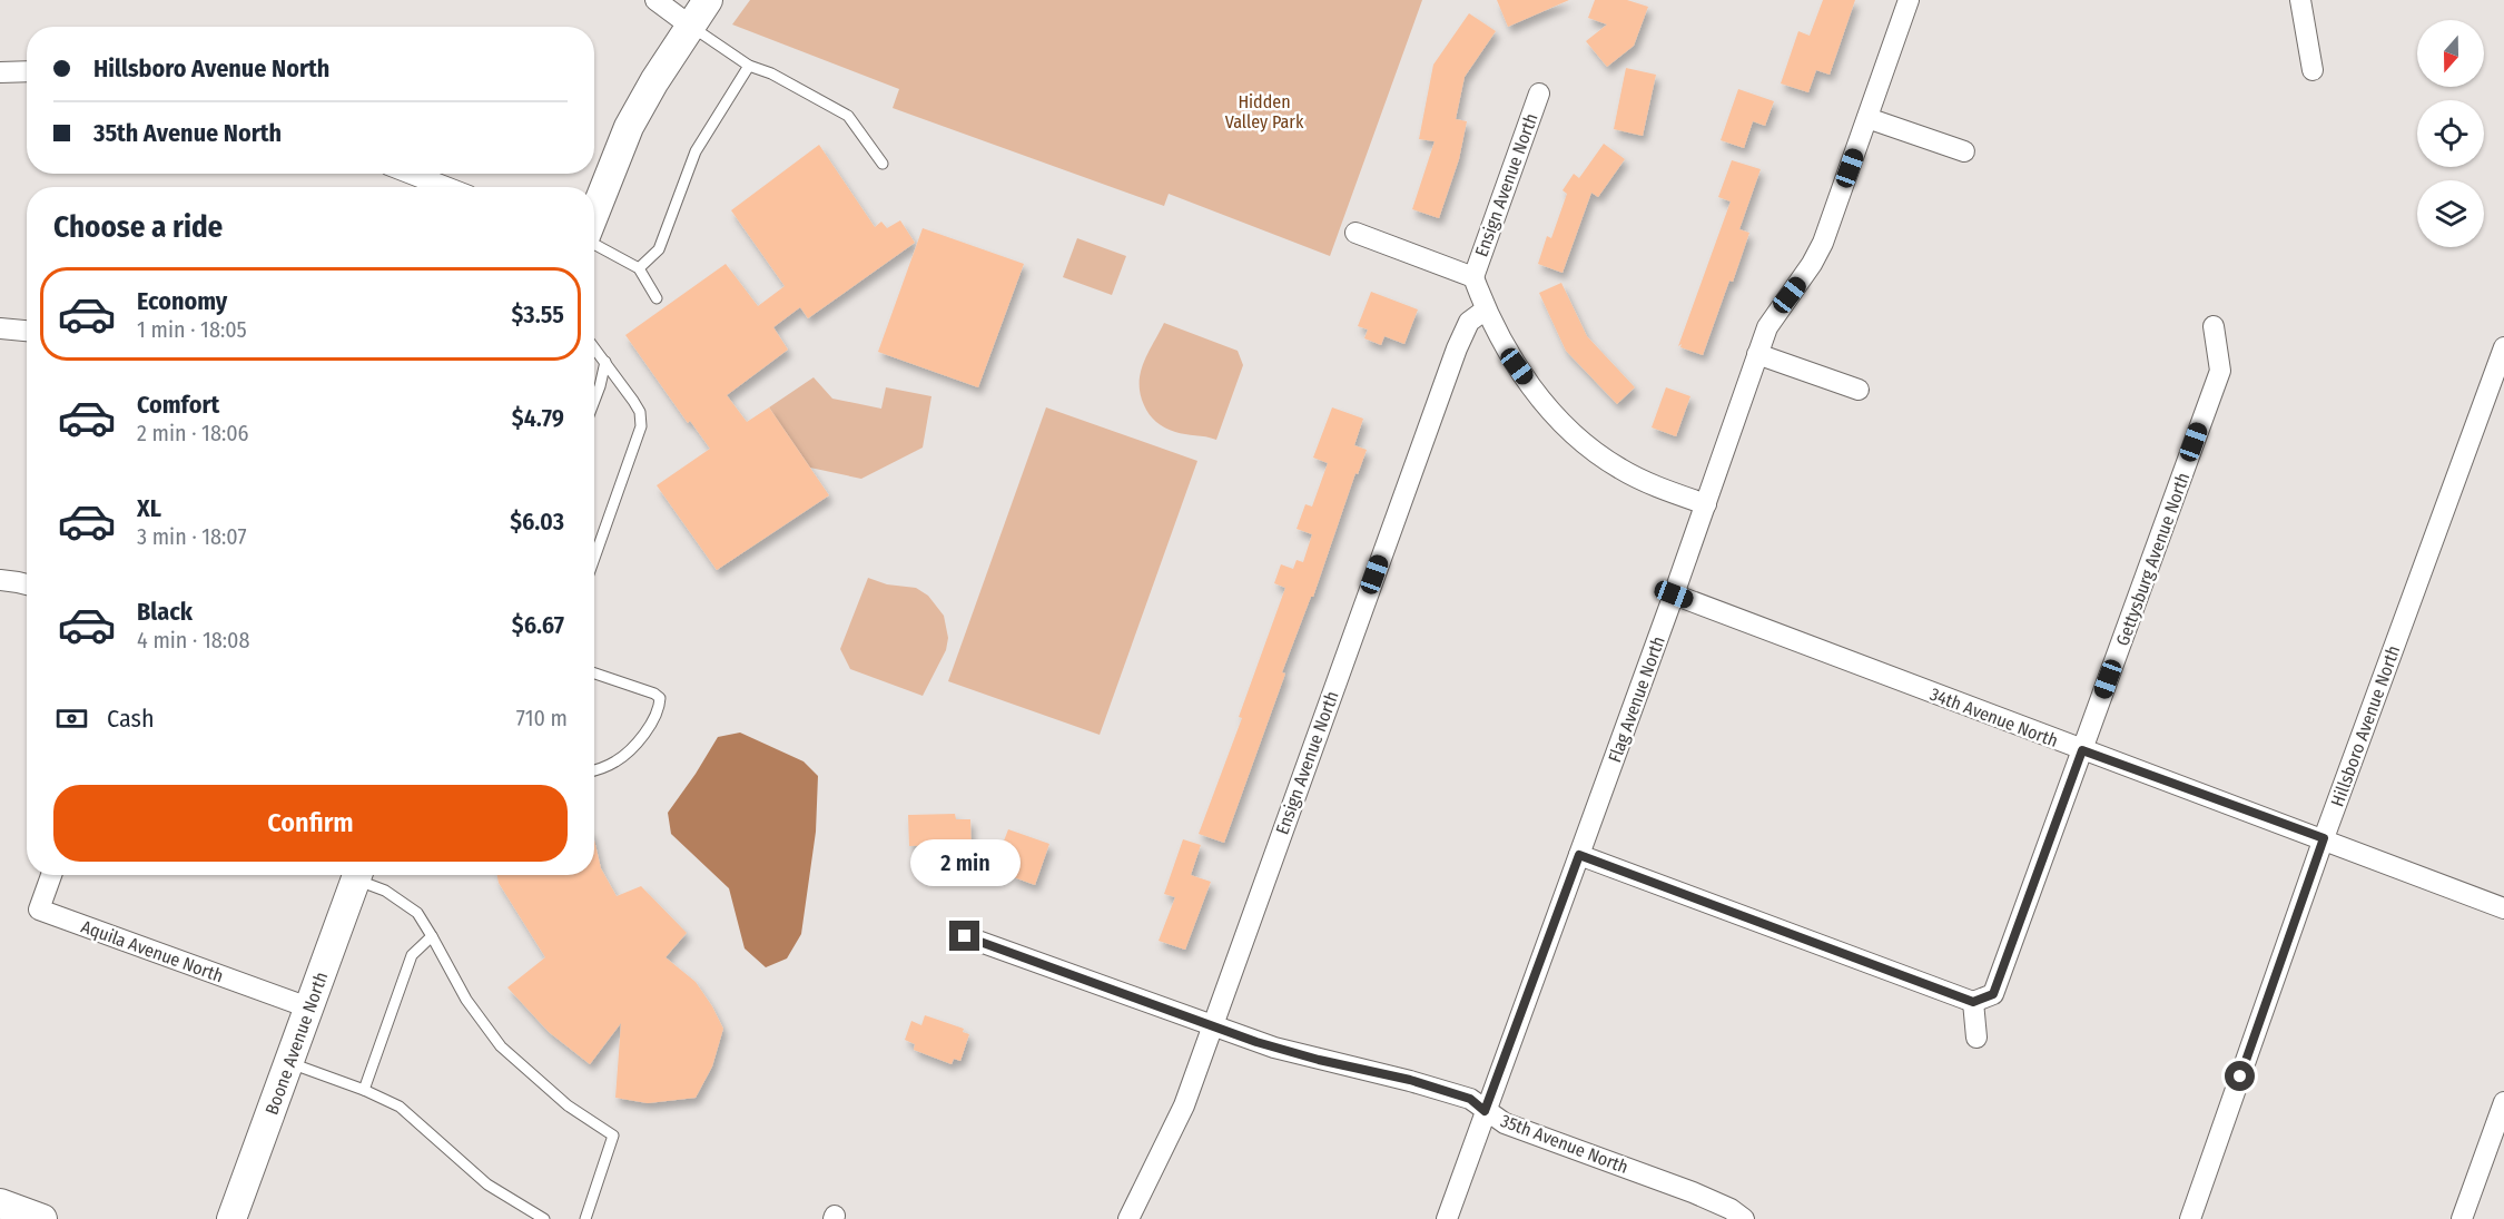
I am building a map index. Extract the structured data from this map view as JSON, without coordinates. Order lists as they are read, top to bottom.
{
  "streets": {
    "street": [
      "Ensign Avenue North",
      "Gettysburg Avenue North",
      "Flag Avenue North",
      "34th Avenue North",
      "Hillsboro Avenue North",
      "Aquila Avenue North",
      "Boone Avenue North",
      "35th Avenue North"
    ]
  },
  "crossings": [
    ["Ensign Avenue North", "35th Avenue North"],
    ["Gettysburg Avenue North", "34th Avenue North"],
    ["Flag Avenue North", "34th Avenue North"],
    ["Flag Avenue North", "35th Avenue North"],
    ["34th Avenue North", "Hillsboro Avenue North"],
    ["Aquila Avenue North", "Boone Avenue North"]
  ],
  "parks": ["Hidden Valley Park"],
  "north": "bottom",
  "page": {
    "banner": ["Hillsboro Avenue North", "35th Avenue North"],
    "heading": "Choose a ride",
    "list": [
      {
        "name": "Economy",
        "note": "1 min · 18:05",
        "value": "$3.55"
      },
      {
        "name": "Comfort",
        "note": "2 min · 18:06",
        "value": "$4.79"
      },
      {
        "name": "XL",
        "note": "3 min · 18:07",
        "value": "$6.03"
      },
      {
        "name": "Black",
        "note": "4 min · 18:08",
        "value": "$6.67"
      }
    ],
    "pay": ["Cash", "710 m"],
    "buttons": "Confirm",
    "bubble": "2 min"
  }
}
